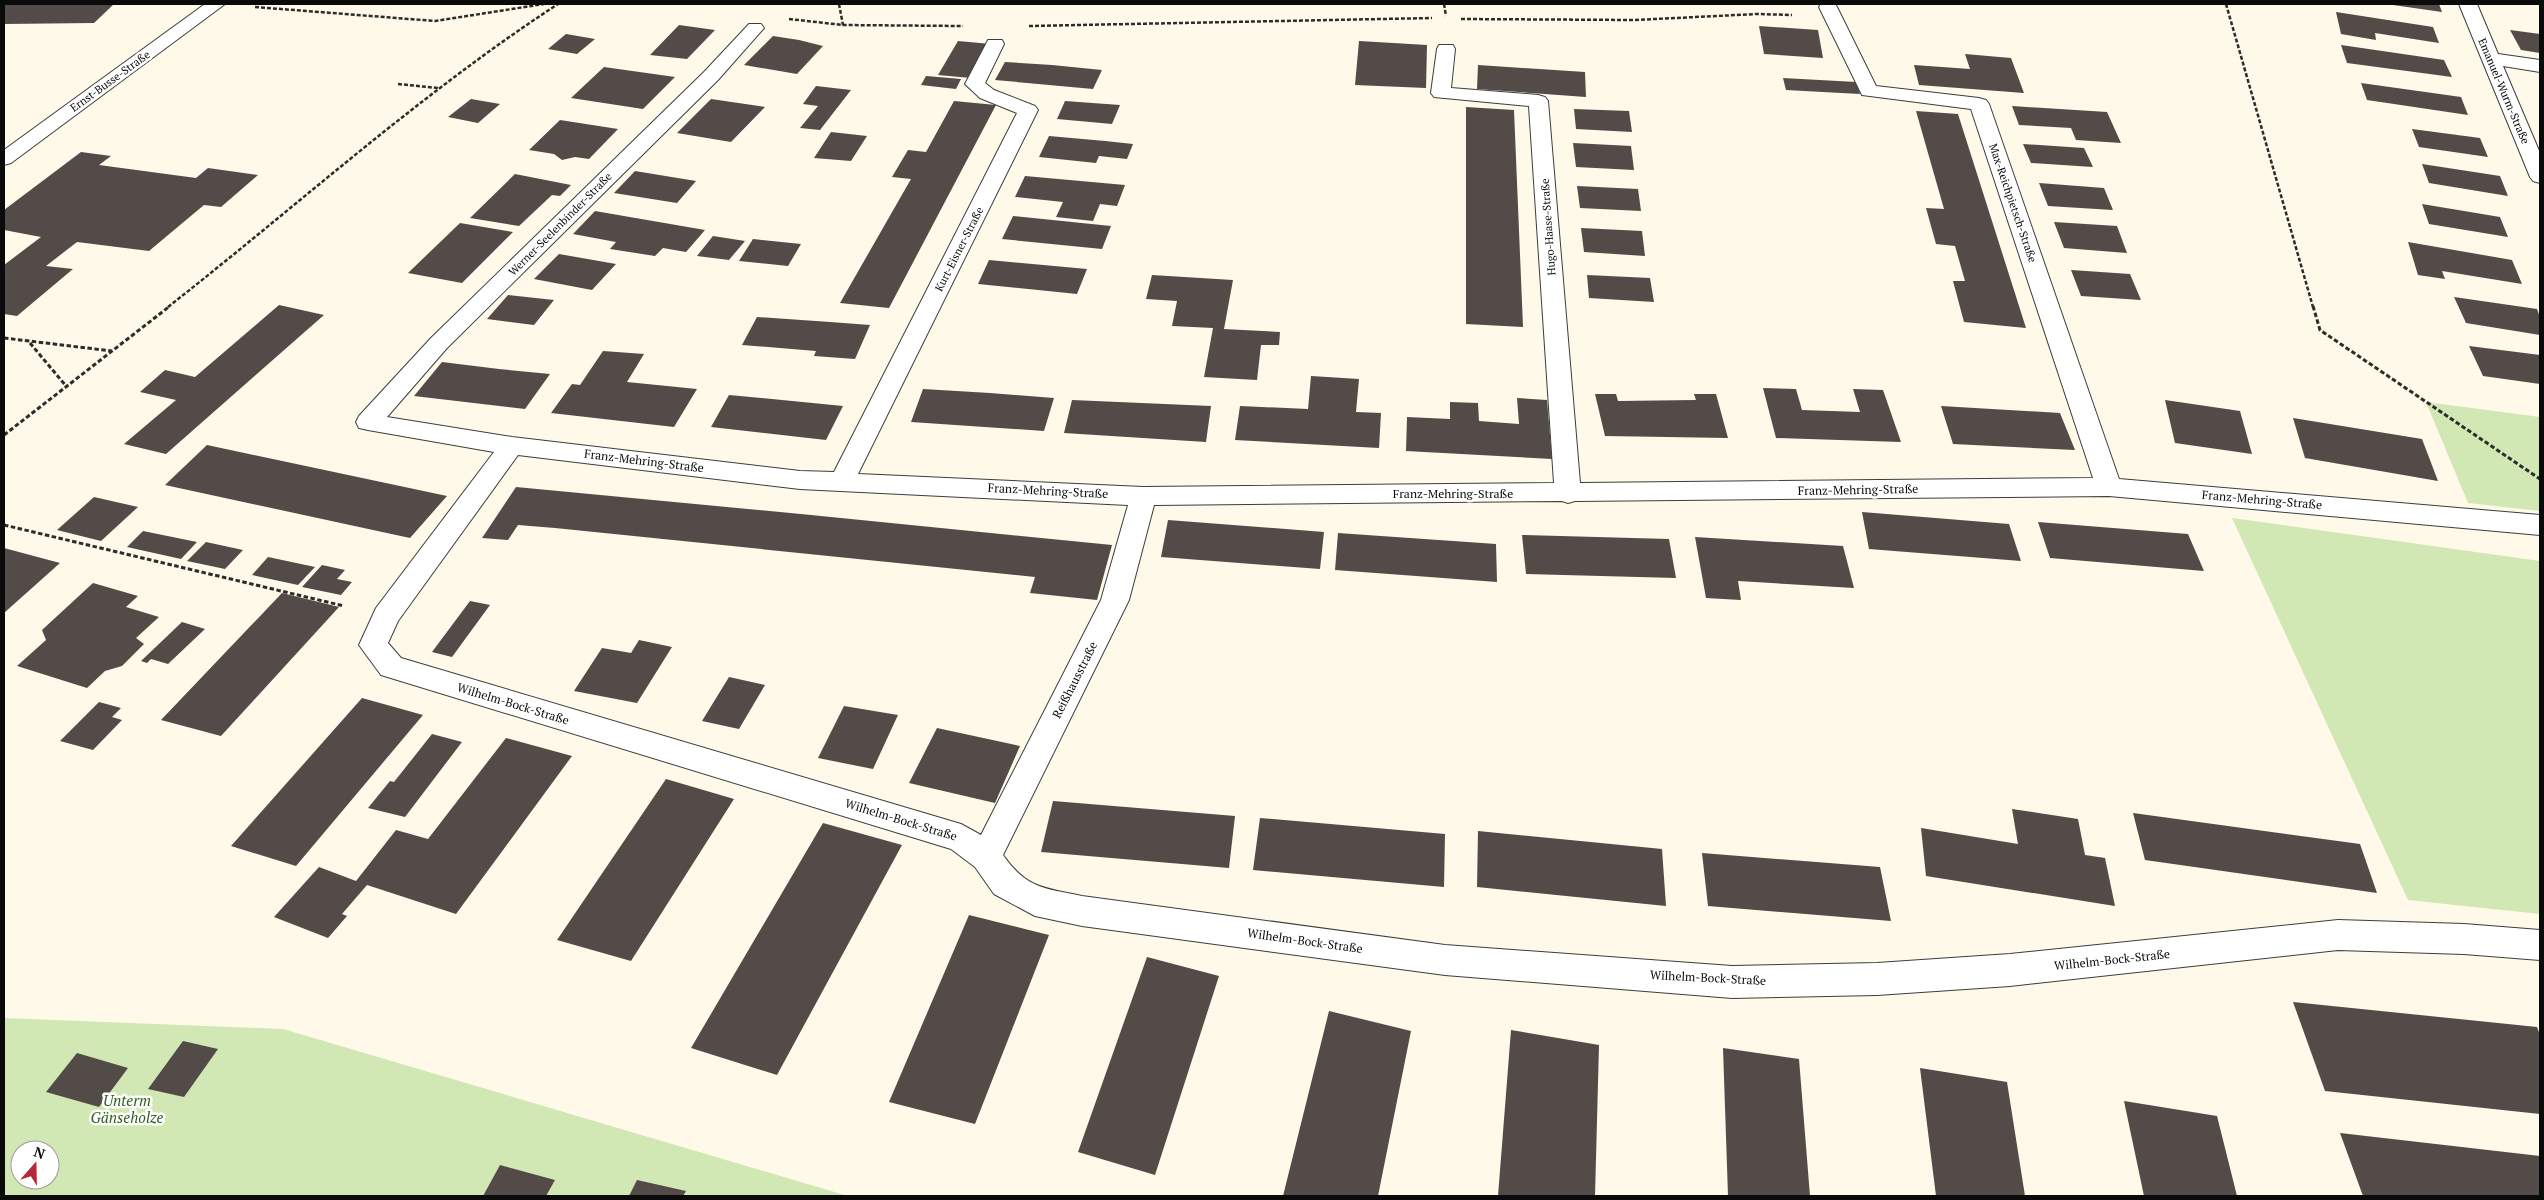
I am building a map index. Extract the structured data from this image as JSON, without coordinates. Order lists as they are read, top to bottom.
{
  "streets": {
    "street": [
      "Ernst-Busse-Straße",
      "Emanuel-Wurm-Straße",
      "Max-Reichpietsch-Straße",
      "Werner-Seelenbinder-Straße",
      "Hugo-Haase-Straße",
      "Kurt-Eisner-Straße",
      "Franz-Mehring-Straße",
      "Reißhausstraße",
      "Wilhelm-Bock-Straße"
    ]
  },
  "crossings": [
    ["Max-Reichpietsch-Straße", "Franz-Mehring-Straße"],
    ["Werner-Seelenbinder-Straße", "Franz-Mehring-Straße"],
    ["Hugo-Haase-Straße", "Franz-Mehring-Straße"],
    ["Kurt-Eisner-Straße", "Franz-Mehring-Straße"],
    ["Franz-Mehring-Straße", "Reißhausstraße"],
    ["Franz-Mehring-Straße", "Wilhelm-Bock-Straße"],
    ["Reißhausstraße", "Wilhelm-Bock-Straße"]
  ],
  "parks": ["Unterm Gänseholze"],
  "north": "top"
}
